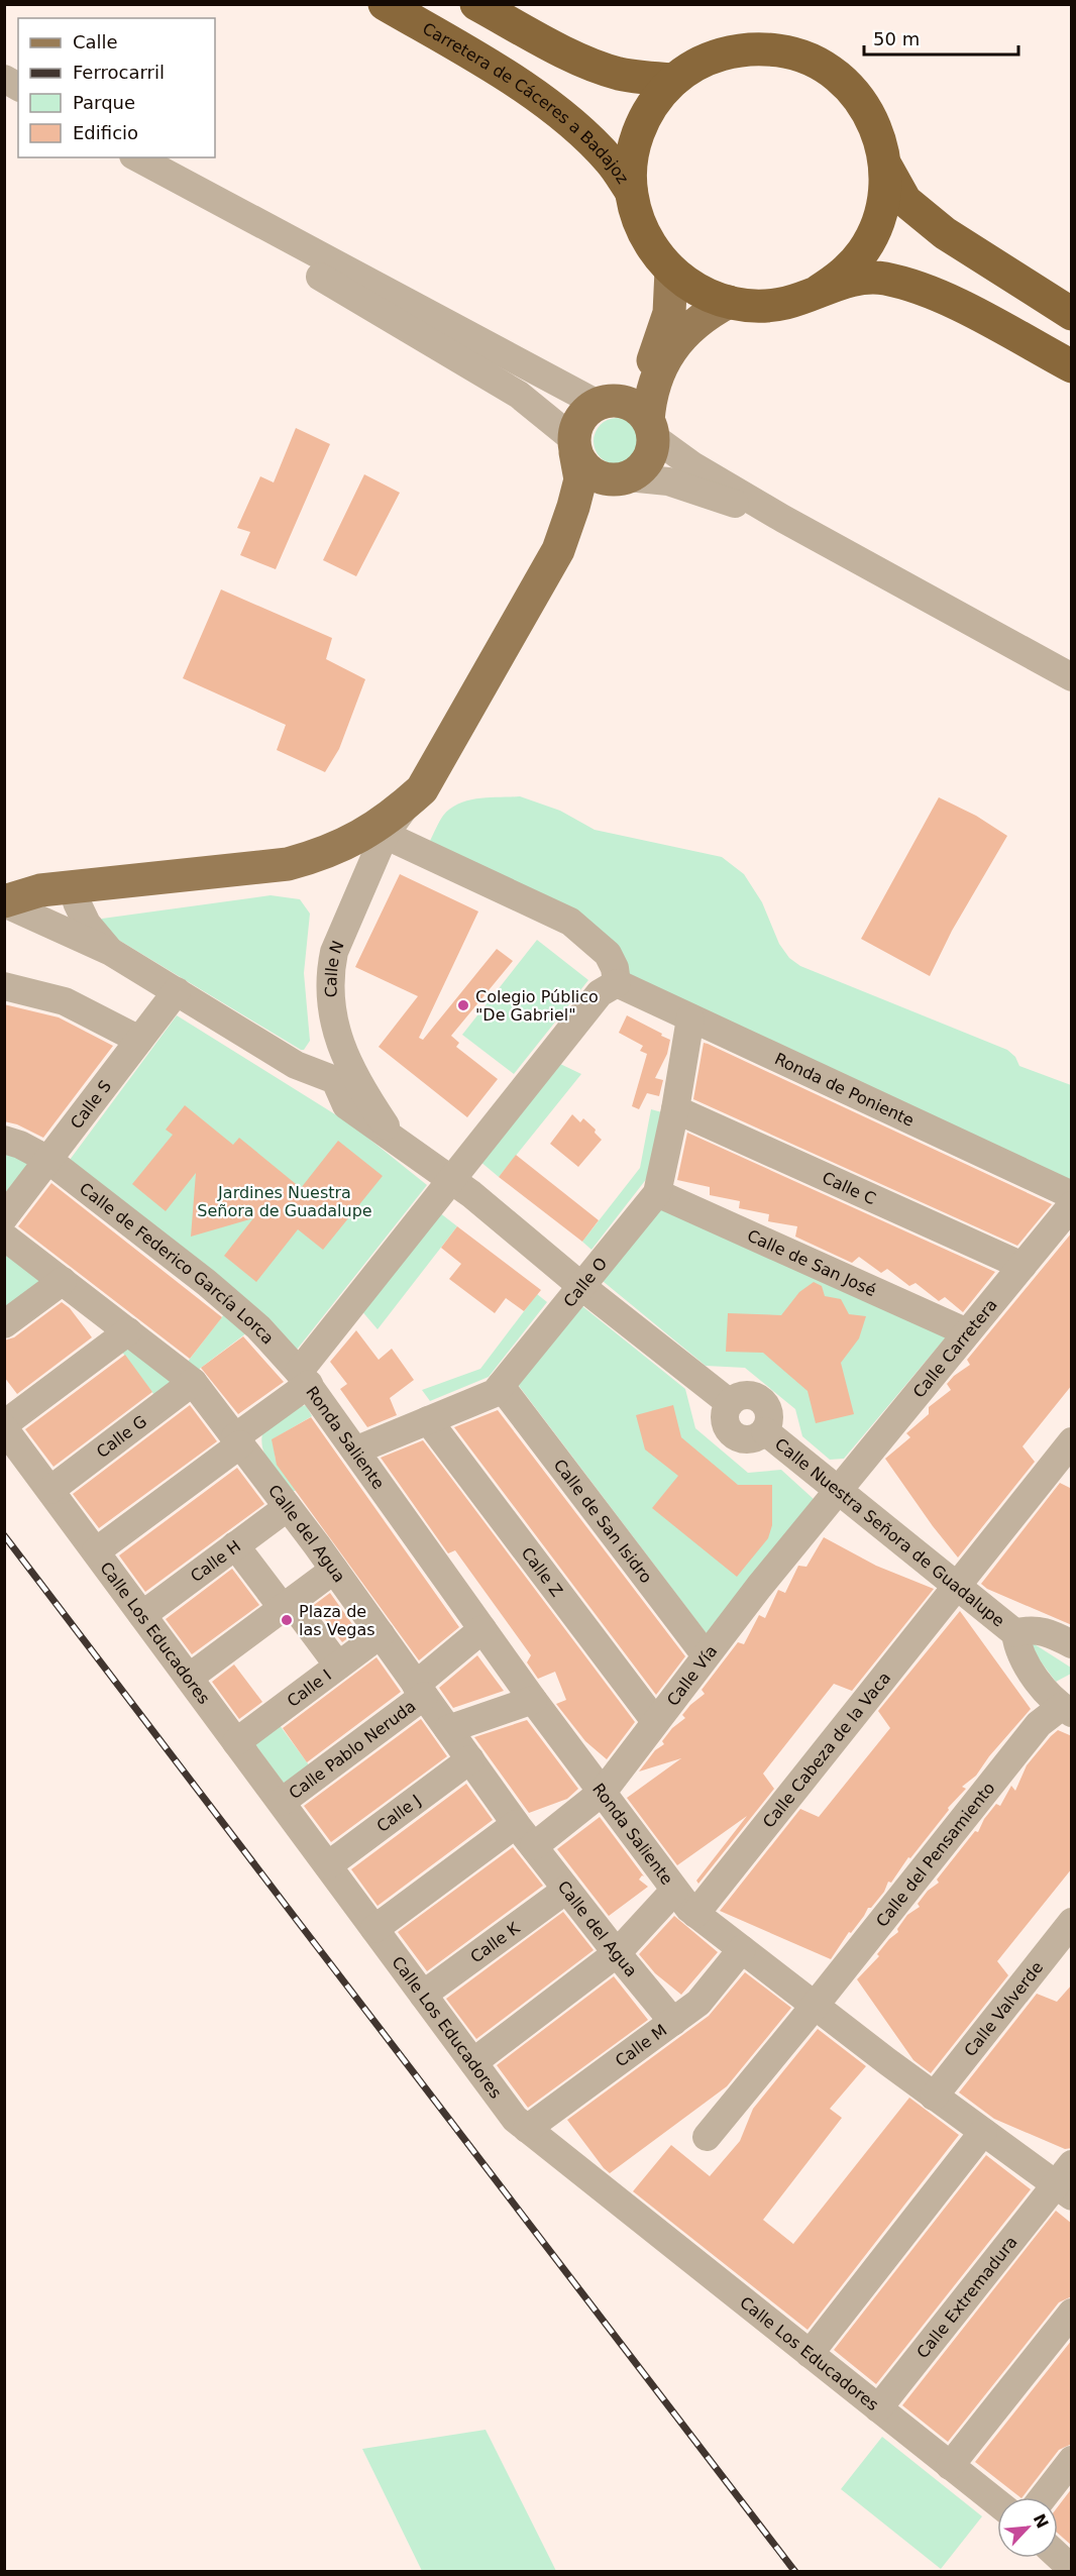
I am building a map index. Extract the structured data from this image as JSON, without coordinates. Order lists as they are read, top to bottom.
{
  "streets": {
    "highway": ["Carretera de Cáceres a Badajoz"],
    "street": [
      "Calle N",
      "Ronda de Poniente",
      "Calle S",
      "Calle C",
      "Calle de San José",
      "Calle de Federico García Lorca",
      "Calle O",
      "Calle Carretera",
      "Calle G",
      "Ronda Saliente",
      "Calle de San Isidro",
      "Calle Nuestra Señora de Guadalupe",
      "Calle del Agua",
      "Calle H",
      "Calle Z",
      "Calle Los Educadores",
      "Calle Vía",
      "Calle I",
      "Calle Pablo Neruda",
      "Calle Cabeza de la Vaca",
      "Calle J",
      "Calle del Pensamiento",
      "Calle K",
      "Calle Valverde",
      "Calle M",
      "Calle Extremadura"
    ]
  },
  "crossings": [
    ["Ronda de Poniente", "Calle O"],
    ["Calle S", "Calle de Federico García Lorca"],
    ["Calle C", "Calle O"],
    ["Calle C", "Calle Carretera"],
    ["Calle de San José", "Calle O"],
    ["Calle de San José", "Calle Carretera"],
    ["Calle de Federico García Lorca", "Ronda Saliente"],
    ["Calle O", "Ronda Saliente"],
    ["Calle O", "Calle de San Isidro"],
    ["Calle O", "Calle Nuestra Señora de Guadalupe"],
    ["Calle O", "Calle Z"],
    ["Calle Carretera", "Calle Nuestra Señora de Guadalupe"],
    ["Calle Carretera", "Calle Vía"],
    ["Calle G", "Calle del Agua"],
    ["Calle G", "Calle Los Educadores"],
    ["Ronda Saliente", "Calle Vía"],
    ["Ronda Saliente", "Calle Pablo Neruda"],
    ["Ronda Saliente", "Calle Cabeza de la Vaca"],
    ["Ronda Saliente", "Calle del Pensamiento"],
    ["Ronda Saliente", "Calle Valverde"],
    ["Ronda Saliente", "Calle M"],
    ["Ronda Saliente", "Calle Extremadura"],
    ["Calle de San Isidro", "Calle Vía"],
    ["Calle Nuestra Señora de Guadalupe", "Calle Vía"],
    ["Calle Nuestra Señora de Guadalupe", "Calle Cabeza de la Vaca"],
    ["Calle Nuestra Señora de Guadalupe", "Calle del Pensamiento"],
    ["Calle del Agua", "Calle H"],
    ["Calle del Agua", "Calle Vía"],
    ["Calle del Agua", "Calle I"],
    ["Calle del Agua", "Calle Pablo Neruda"],
    ["Calle del Agua", "Calle J"],
    ["Calle del Agua", "Calle K"],
    ["Calle del Agua", "Calle M"],
    ["Calle H", "Calle Los Educadores"],
    ["Calle Z", "Calle Vía"],
    ["Calle Los Educadores", "Calle I"],
    ["Calle Los Educadores", "Calle Pablo Neruda"],
    ["Calle Los Educadores", "Calle J"],
    ["Calle Los Educadores", "Calle K"],
    ["Calle Los Educadores", "Calle M"],
    ["Calle Los Educadores", "Calle Extremadura"]
  ],
  "parks": ["Jardines Nuestra Señora de Guadalupe"],
  "places": ["Colegio Público \"De Gabriel\"", "Plaza de las Vegas"],
  "legend": [
    "Calle",
    "Ferrocarril",
    "Parque",
    "Edificio"
  ],
  "scale_bar": "50 m",
  "north": "top right"
}
